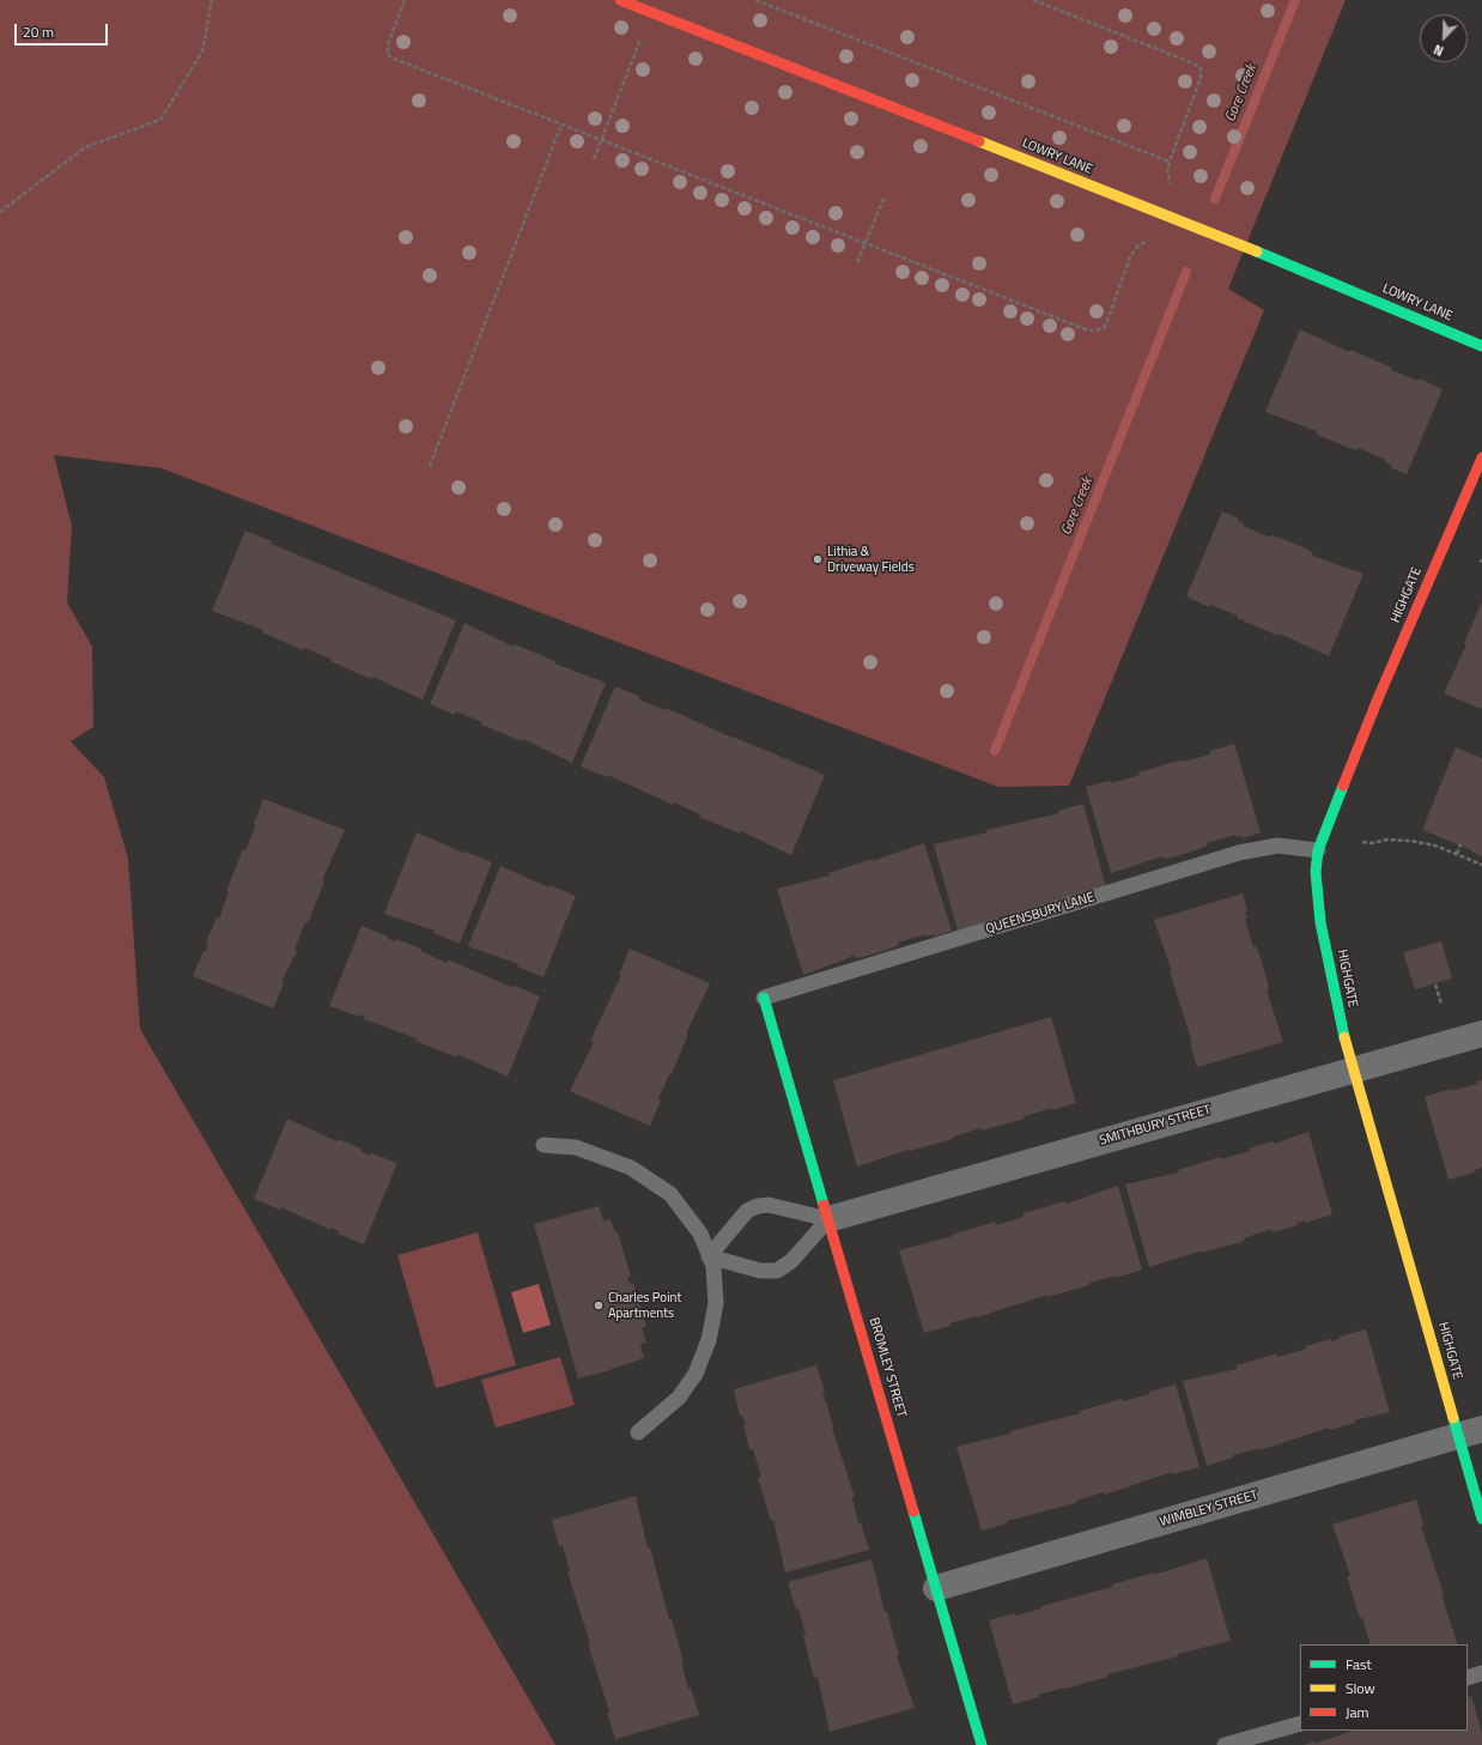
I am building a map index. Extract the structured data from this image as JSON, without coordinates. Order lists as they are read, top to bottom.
{
  "streets": {
    "street": [
      "LOWRY LANE",
      "HIGHGATE",
      "SMITHBURY STREET",
      "BROMLEY STREET",
      "WIMBLEY STREET"
    ],
    "lane": ["QUEENSBURY LANE"]
  },
  "crossings": [
    ["HIGHGATE", "QUEENSBURY LANE"],
    ["HIGHGATE", "SMITHBURY STREET"],
    ["HIGHGATE", "WIMBLEY STREET"],
    ["QUEENSBURY LANE", "BROMLEY STREET"],
    ["SMITHBURY STREET", "BROMLEY STREET"],
    ["BROMLEY STREET", "WIMBLEY STREET"]
  ],
  "water": ["Gore Creek"],
  "places": ["Lithia & Driveway Fields", "Charles Point Apartments"],
  "legend": ["Fast", "Slow", "Jam"],
  "scale_bar": "20 m",
  "north": "bottom left"
}
